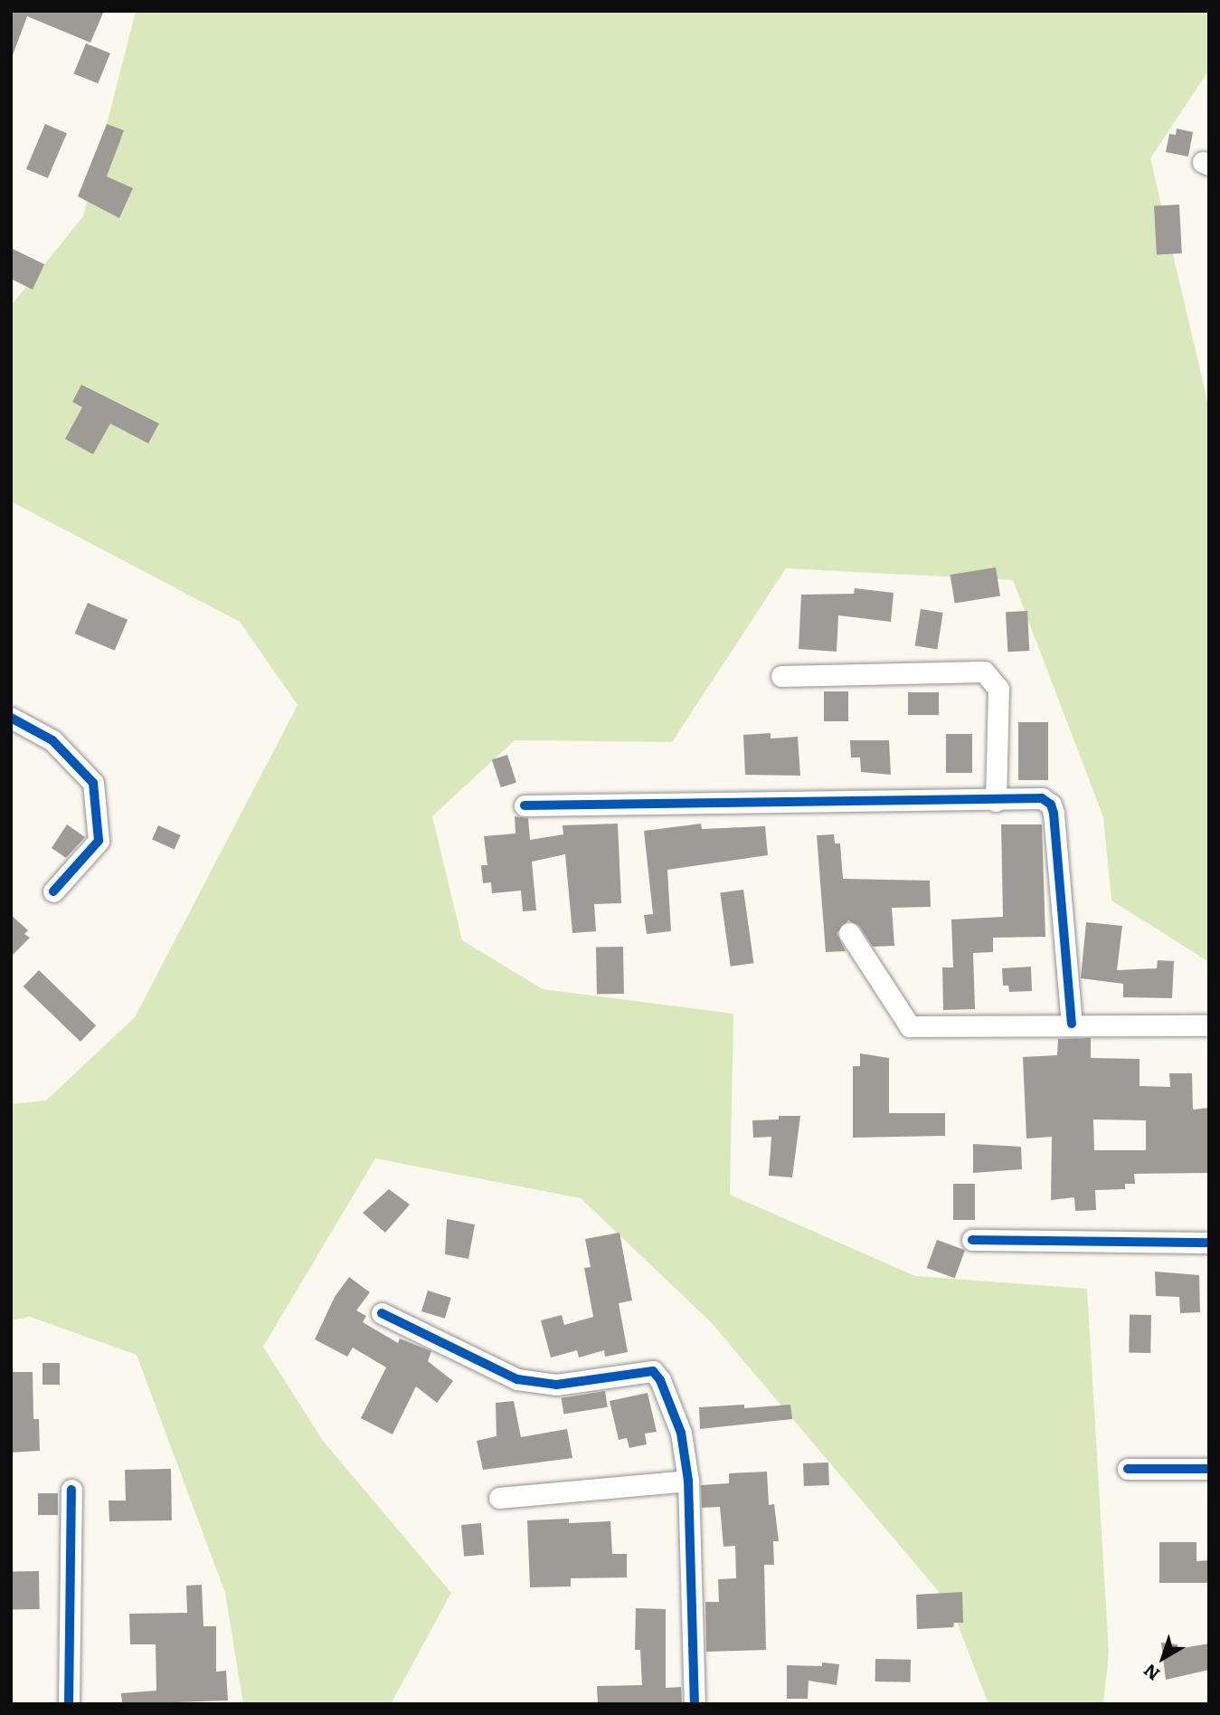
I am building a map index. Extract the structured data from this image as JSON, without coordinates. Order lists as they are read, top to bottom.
{
  "north": "bottom left"
}
